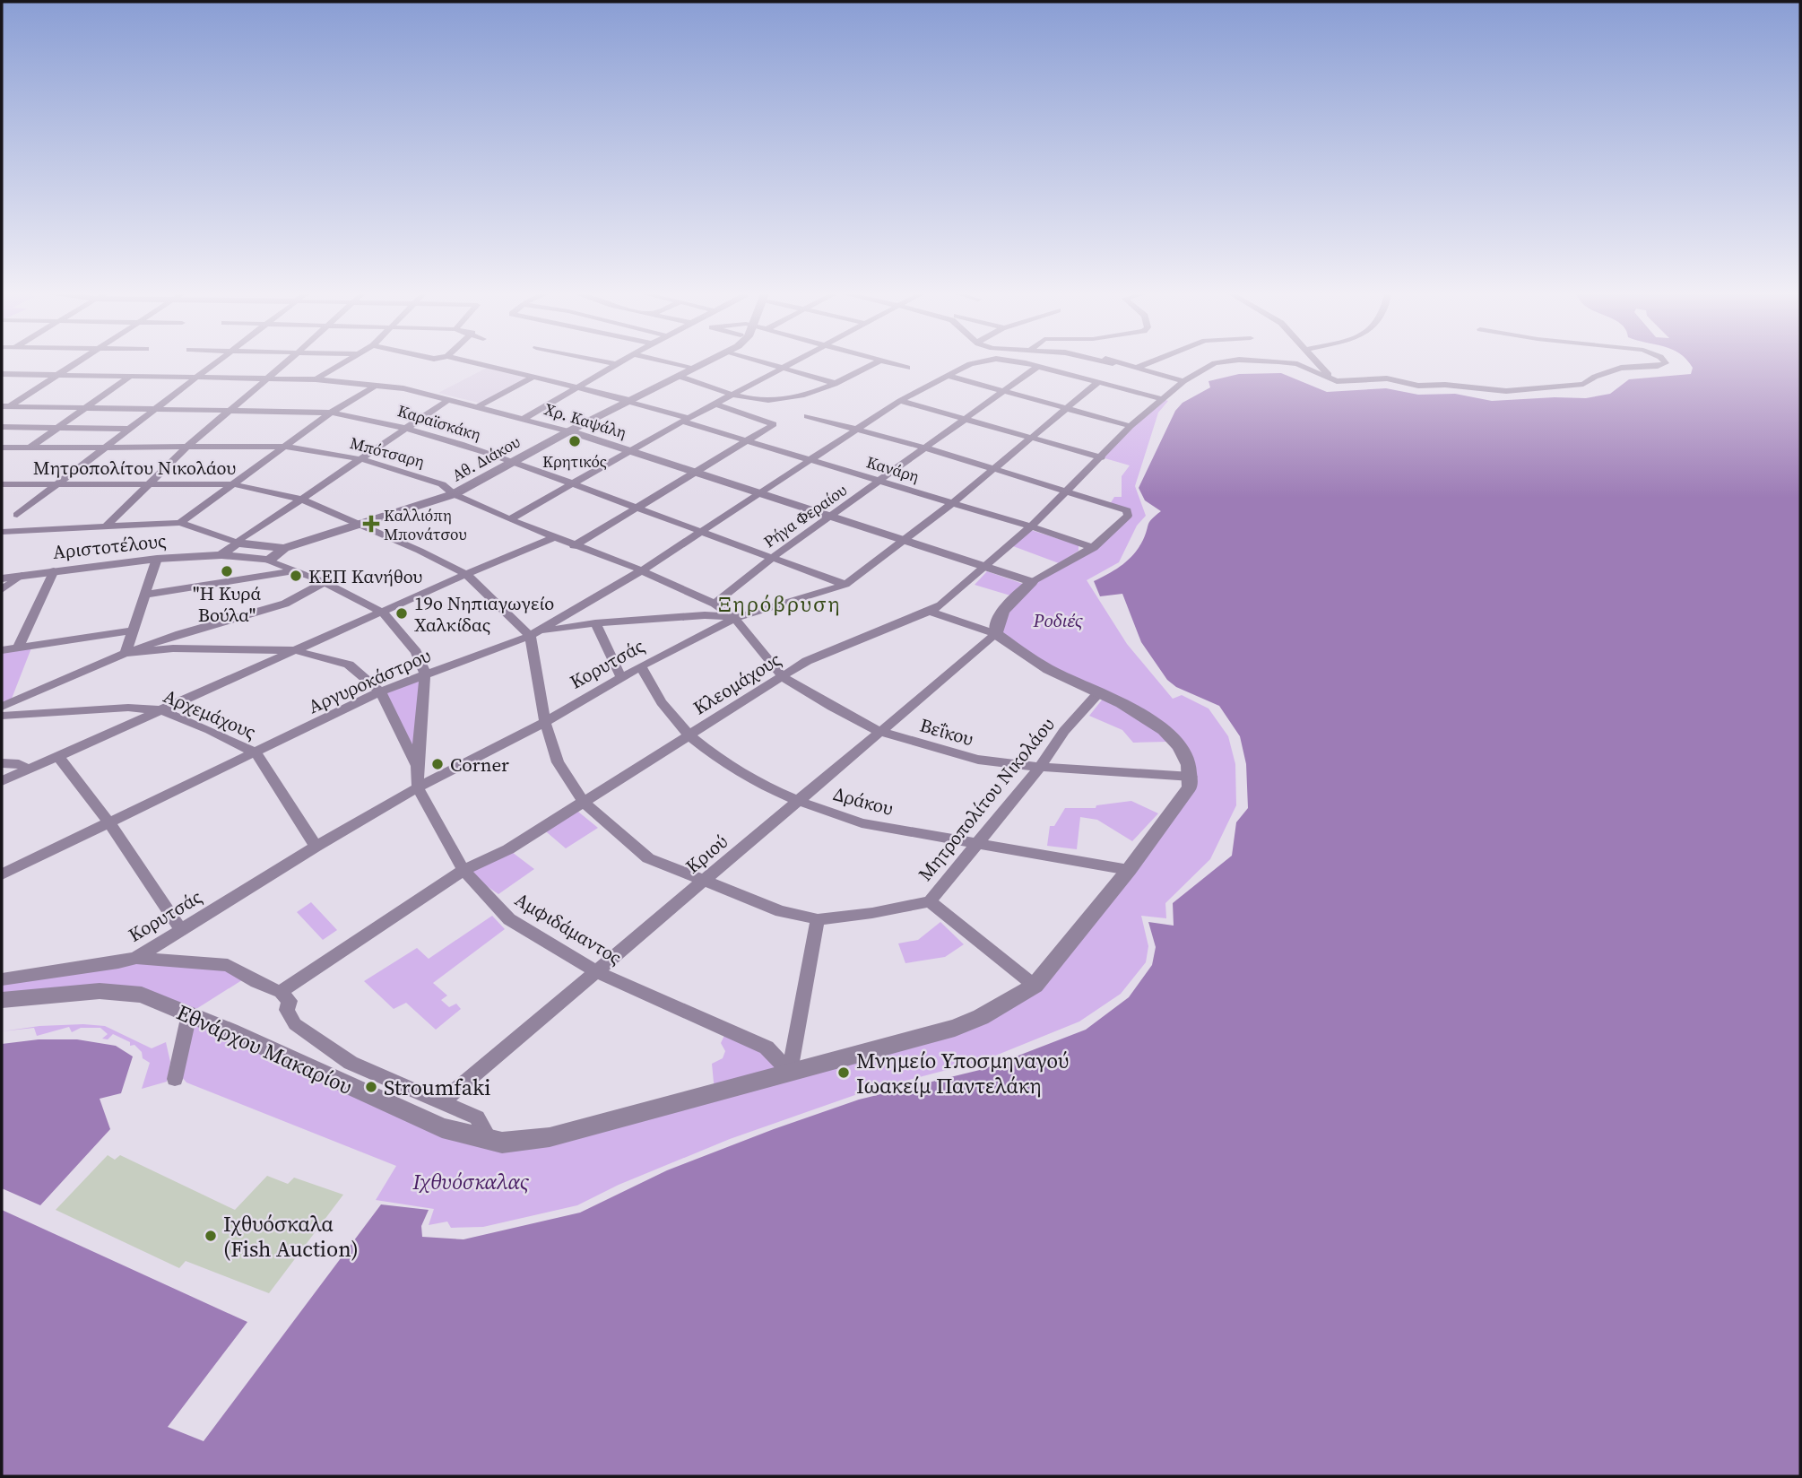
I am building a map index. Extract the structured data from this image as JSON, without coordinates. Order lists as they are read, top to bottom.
{
  "streets": {
    "street": [
      "Χρ. Καψάλη",
      "Καραϊσκάκη",
      "Μπότσαρη",
      "Αθ. Διάκου",
      "Μητροπολίτου Νικολάου",
      "Κανάρη",
      "Ρήγα Φεραίου",
      "Αριστοτέλους",
      "Κορυτσάς",
      "Αργυροκάστρου",
      "Κλεομάχους",
      "Αρχεμάχους",
      "Βεΐκου",
      "Δράκου",
      "Κριού",
      "Αμφιδάμαντος",
      "Εθνάρχου Μακαρίου"
    ]
  },
  "crossings": [
    ["Χρ. Καψάλη", "Αθ. Διάκου"],
    ["Χρ. Καψάλη", "Ρήγα Φεραίου"],
    ["Χρ. Καψάλη", "Κορυτσάς"],
    ["Χρ. Καψάλη", "Αργυροκάστρου"],
    ["Χρ. Καψάλη", "Κλεομάχους"],
    ["Καραϊσκάκη", "Αθ. Διάκου"],
    ["Καραϊσκάκη", "Ρήγα Φεραίου"],
    ["Καραϊσκάκη", "Κορυτσάς"],
    ["Καραϊσκάκη", "Αργυροκάστρου"],
    ["Μπότσαρη", "Αθ. Διάκου"],
    ["Μπότσαρη", "Ρήγα Φεραίου"],
    ["Μπότσαρη", "Κορυτσάς"],
    ["Μπότσαρη", "Αργυροκάστρου"],
    ["Μπότσαρη", "Βεΐκου"],
    ["Αθ. Διάκου", "Μητροπολίτου Νικολάου"],
    ["Αθ. Διάκου", "Κανάρη"],
    ["Μητροπολίτου Νικολάου", "Κορυτσάς"],
    ["Μητροπολίτου Νικολάου", "Αργυροκάστρου"],
    ["Μητροπολίτου Νικολάου", "Κλεομάχους"],
    ["Μητροπολίτου Νικολάου", "Βεΐκου"],
    ["Μητροπολίτου Νικολάου", "Δράκου"],
    ["Μητροπολίτου Νικολάου", "Κριού"],
    ["Κανάρη", "Ρήγα Φεραίου"],
    ["Κανάρη", "Κορυτσάς"],
    ["Κανάρη", "Αργυροκάστρου"],
    ["Κανάρη", "Κλεομάχους"],
    ["Ρήγα Φεραίου", "Αργυροκάστρου"],
    ["Κορυτσάς", "Αργυροκάστρου"],
    ["Κορυτσάς", "Αρχεμάχους"],
    ["Κορυτσάς", "Βεΐκου"],
    ["Κορυτσάς", "Δράκου"],
    ["Κορυτσάς", "Αμφιδάμαντος"],
    ["Αργυροκάστρου", "Κλεομάχους"],
    ["Αργυροκάστρου", "Αρχεμάχους"],
    ["Αργυροκάστρου", "Αμφιδάμαντος"],
    ["Κλεομάχους", "Βεΐκου"],
    ["Κλεομάχους", "Δράκου"],
    ["Κλεομάχους", "Αμφιδάμαντος"],
    ["Βεΐκου", "Κριού"],
    ["Δράκου", "Κριού"],
    ["Κριού", "Αμφιδάμαντος"],
    ["Αμφιδάμαντος", "Εθνάρχου Μακαρίου"]
  ],
  "districts": ["Ξηρόβρυση"],
  "parks": ["Ροδιές", "Ιχθυόσκαλας"],
  "places": {
    "other": [
      "Κρητικός",
      "\"Η Κυρά Βούλα\"",
      "ΚΕΠ Κανήθου",
      "19ο Νηπιαγωγείο Χαλκίδας",
      "Corner",
      "Μνημείο Υποσμηναγού Ιωακείμ Παντελάκη",
      "Stroumfaki",
      "Ιχθυόσκαλα (Fish Auction)"
    ],
    "health": ["Καλλιόπη Μπονάτσου"]
  }
}
